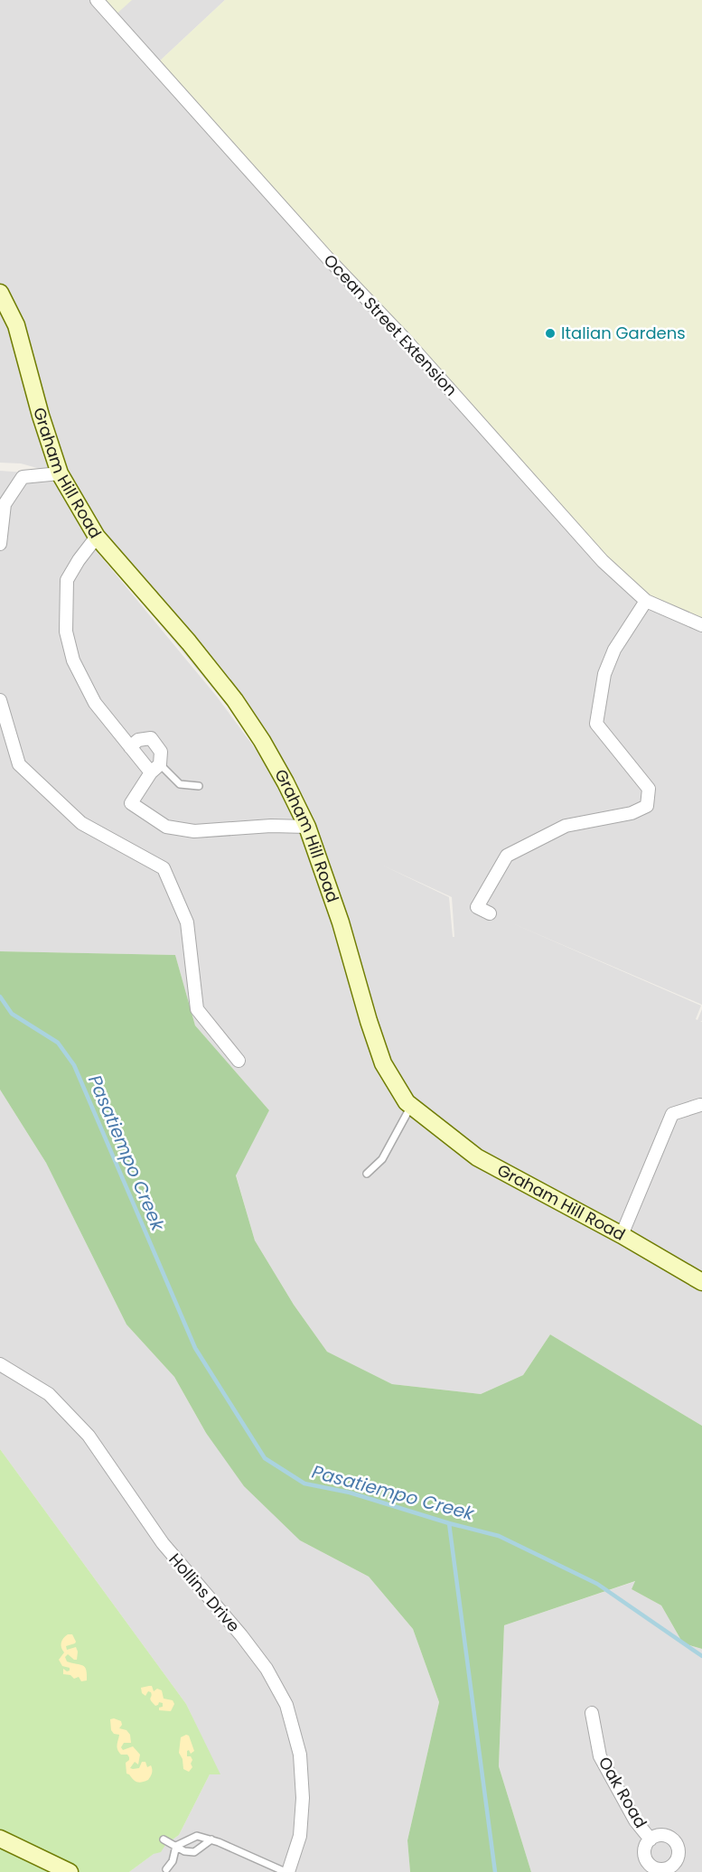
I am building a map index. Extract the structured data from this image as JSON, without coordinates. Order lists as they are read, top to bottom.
{
  "streets": {
    "main road": ["Graham Hill Road"],
    "street": ["Ocean Street Extension", "Hollins Drive", "Oak Road"]
  },
  "water": ["Pasatiempo Creek"],
  "places": ["Italian Gardens"]
}
